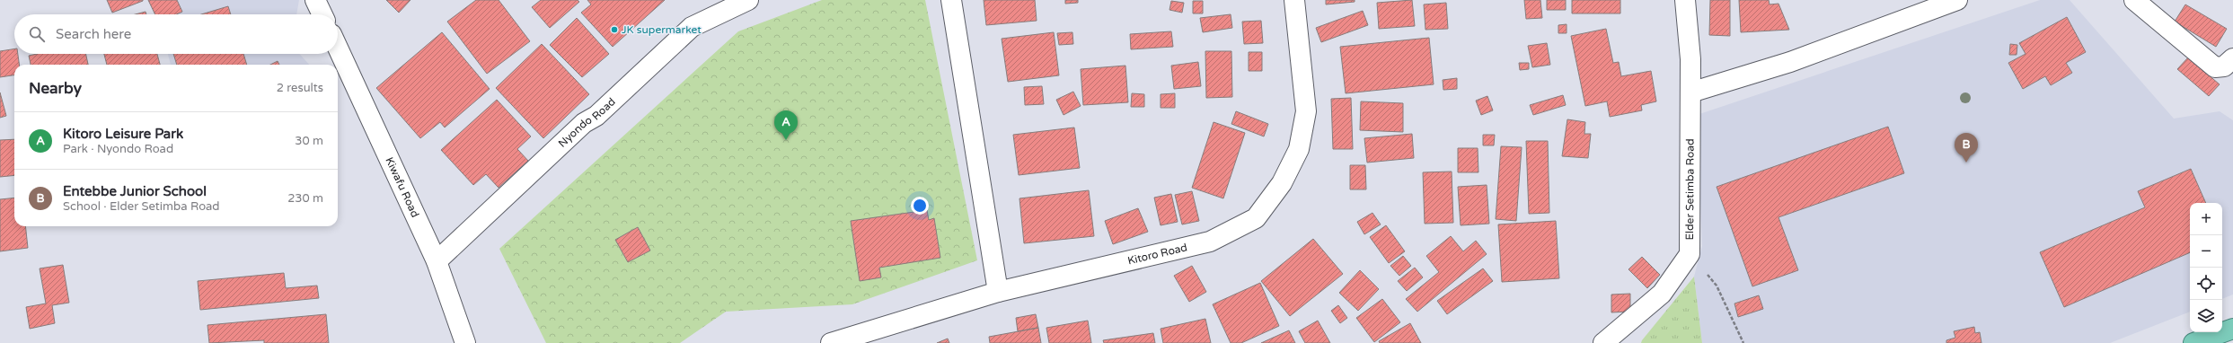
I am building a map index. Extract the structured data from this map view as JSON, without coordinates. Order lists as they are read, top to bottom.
{
  "streets": {
    "street": [
      "Nyondo Road",
      "Kiwafu Road",
      "Elder Setimba Road",
      "Kitoro Road"
    ]
  },
  "crossings": [
    ["Nyondo Road", "Kiwafu Road"]
  ],
  "places": ["JK supermarket"],
  "page": {
    "search": "Search here",
    "heading": ["Nearby", "2 results"],
    "pins": ["A", "B"],
    "list": [
      {
        "mark": "A",
        "name": "Kitoro Leisure Park",
        "note": "Park · Nyondo Road",
        "value": "30 m"
      },
      {
        "mark": "B",
        "name": "Entebbe Junior School",
        "note": "School · Elder Setimba Road",
        "value": "230 m"
      }
    ],
    "map_buttons": ["+", "−"]
  }
}
